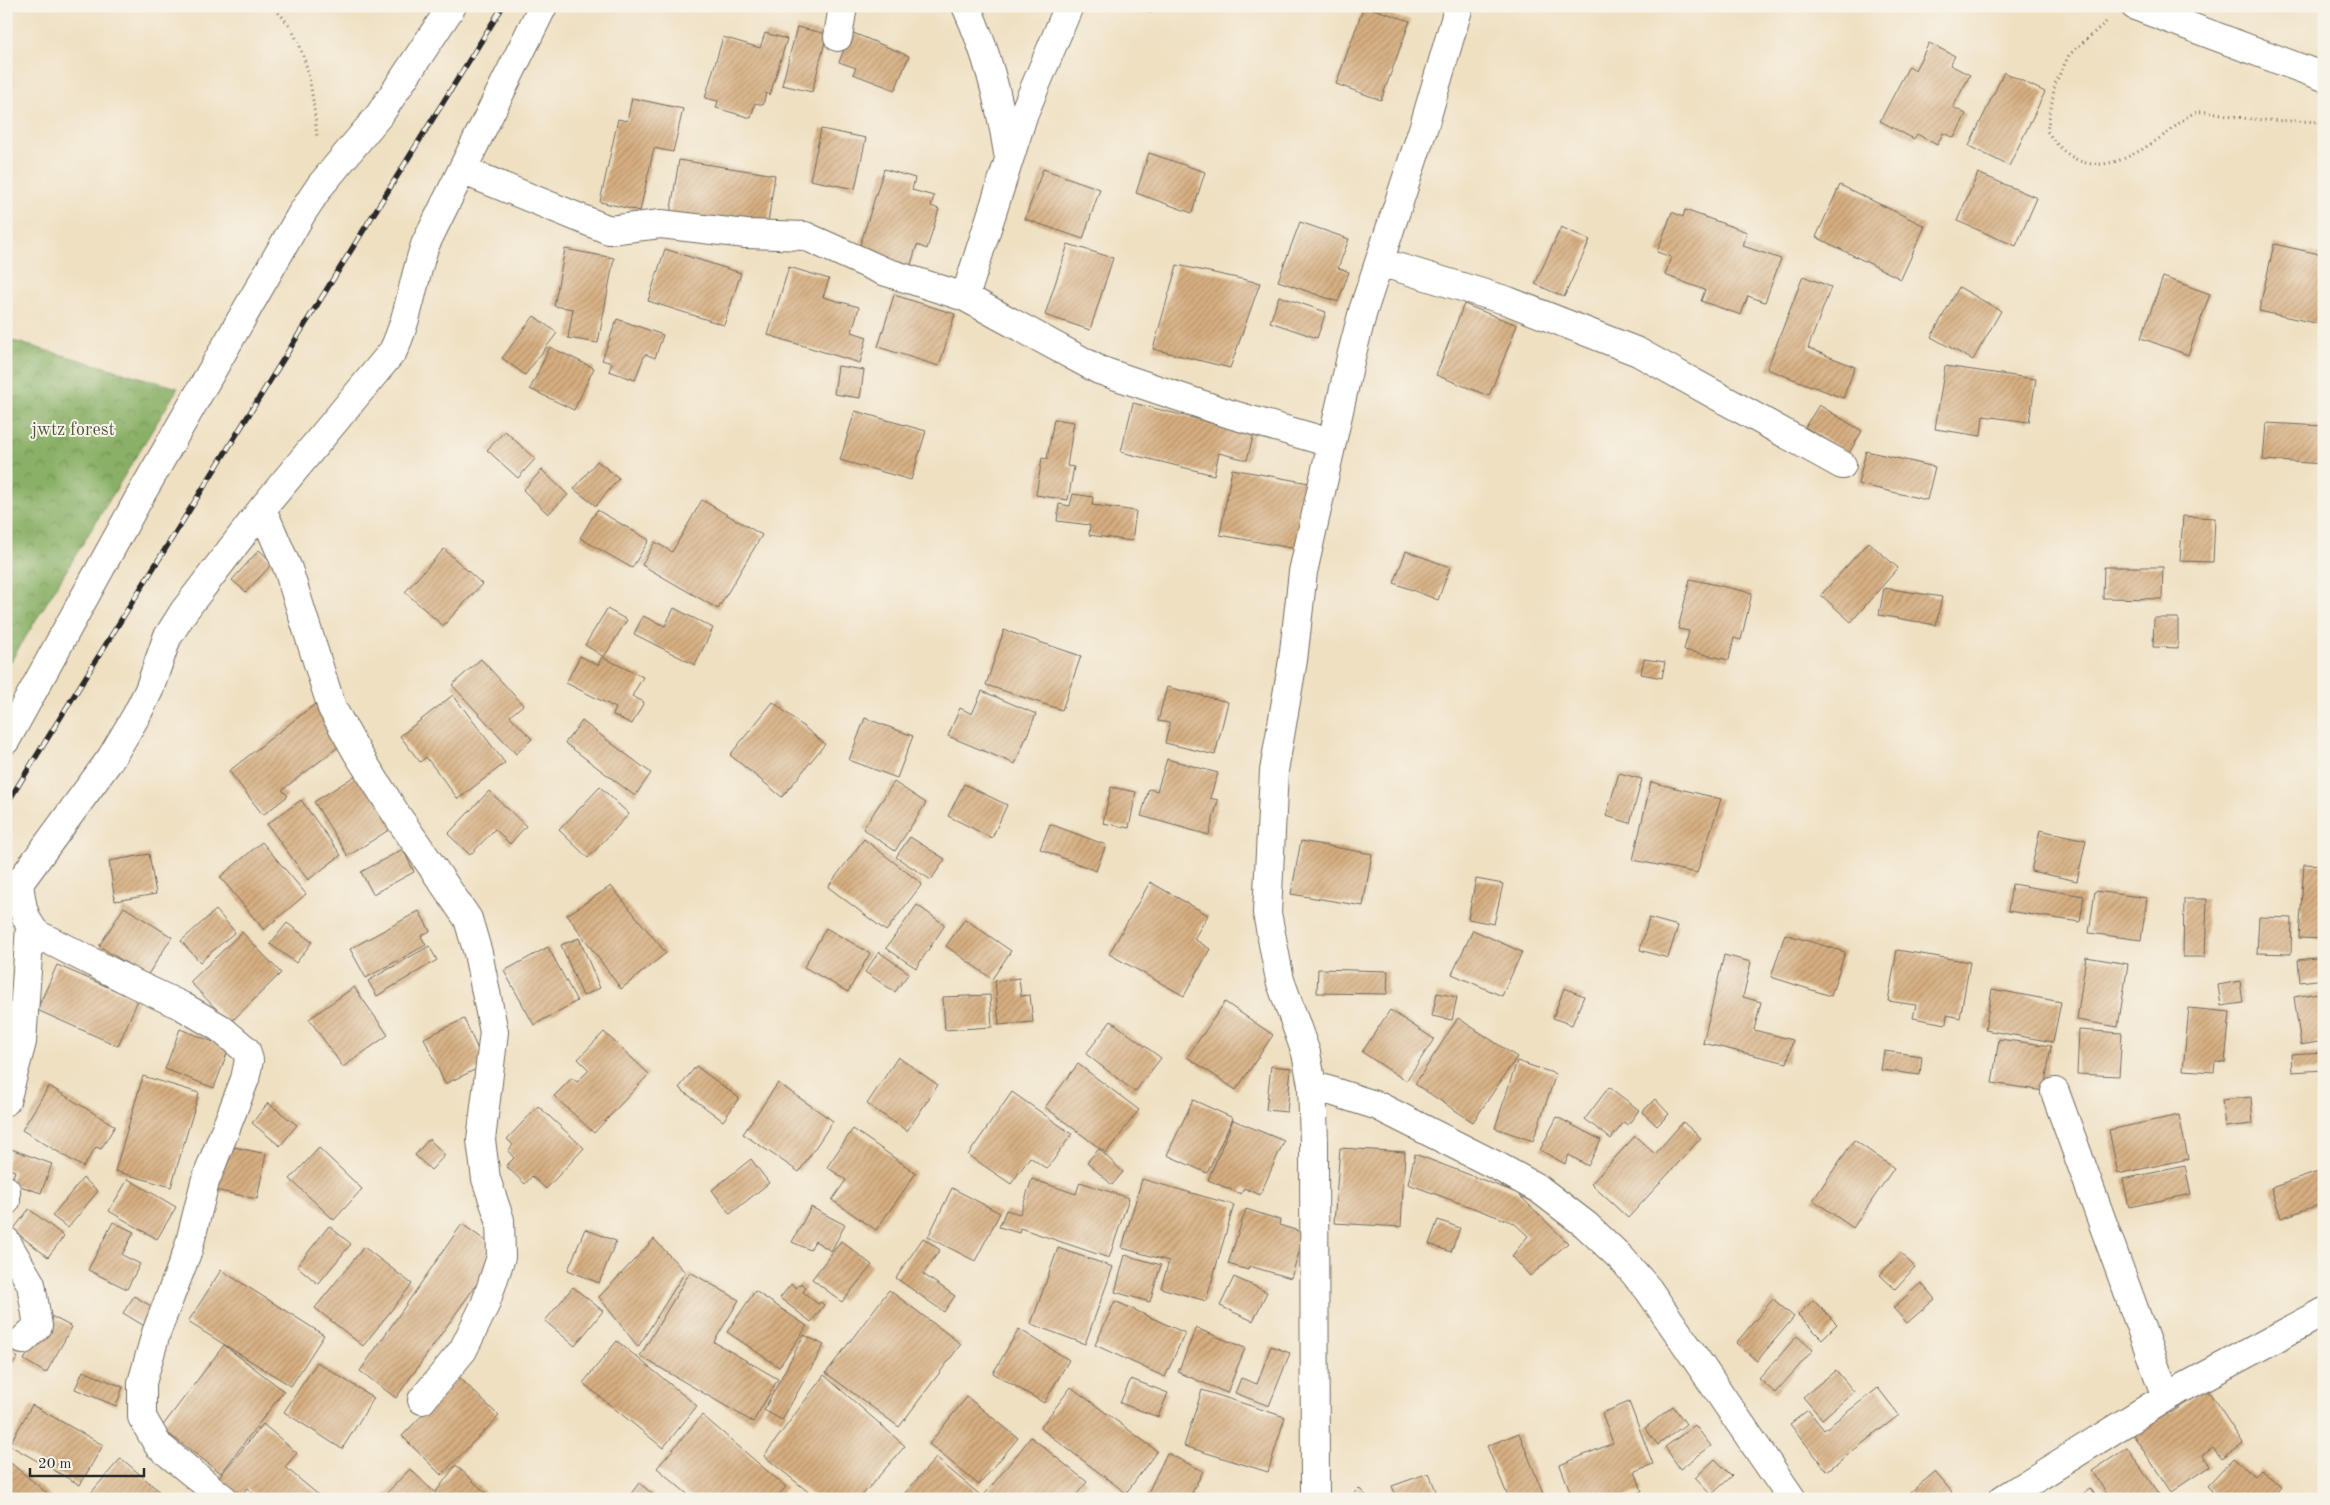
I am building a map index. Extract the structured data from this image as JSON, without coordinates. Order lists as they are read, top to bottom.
{
  "parks": ["jwtz forest"],
  "scale_bar": "20 m"
}
